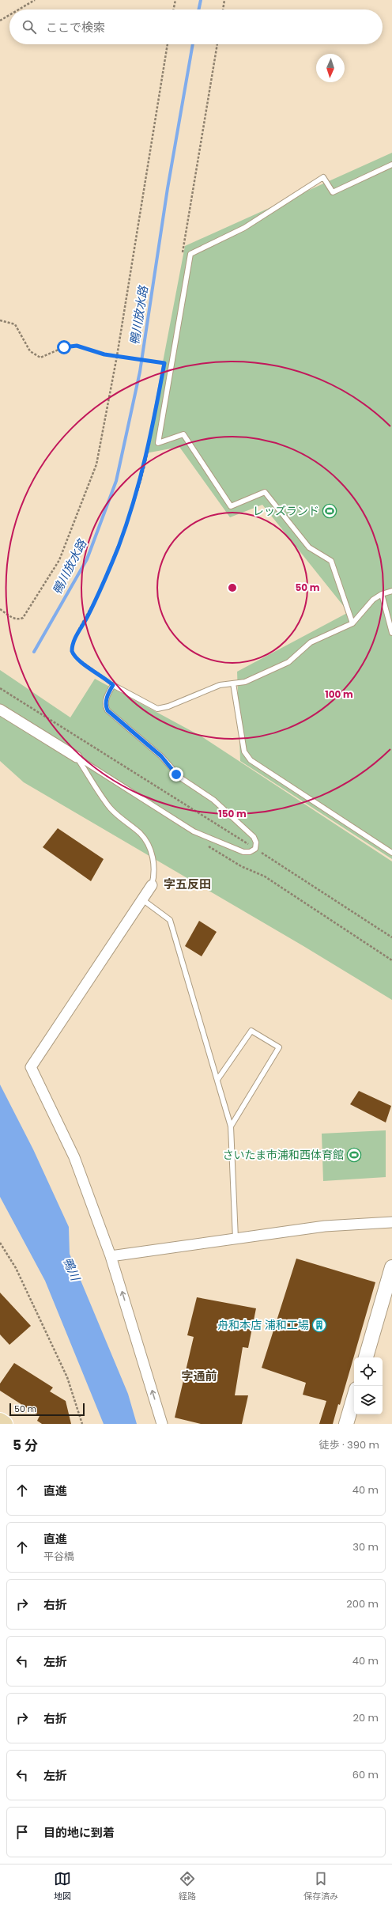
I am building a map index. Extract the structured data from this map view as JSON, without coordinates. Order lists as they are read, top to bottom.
{
  "districts": ["字五反田", "字通前"],
  "water": ["鴨川放水路", "鴨川"],
  "places": {
    "sports": ["レッズランド", "さいたま市浦和西体育館"],
    "building": ["舟和本店 浦和工場"]
  },
  "scale_bar": "50 m",
  "north": "bottom",
  "page": {
    "search": "ここで検索",
    "scale": "50 m",
    "heading": ["5 分", "徒歩 · 390 m"],
    "list": [
      ["直進", "40 m"],
      ["直進", "平谷橋", "30 m"],
      ["右折", "200 m"],
      ["左折", "40 m"],
      ["右折", "20 m"],
      ["左折", "60 m"],
      "目的地に到着"
    ],
    "nav": ["地図", "経路", "保存済み"]
  },
  "rings": ["50 m", "100 m", "150 m"]
}
